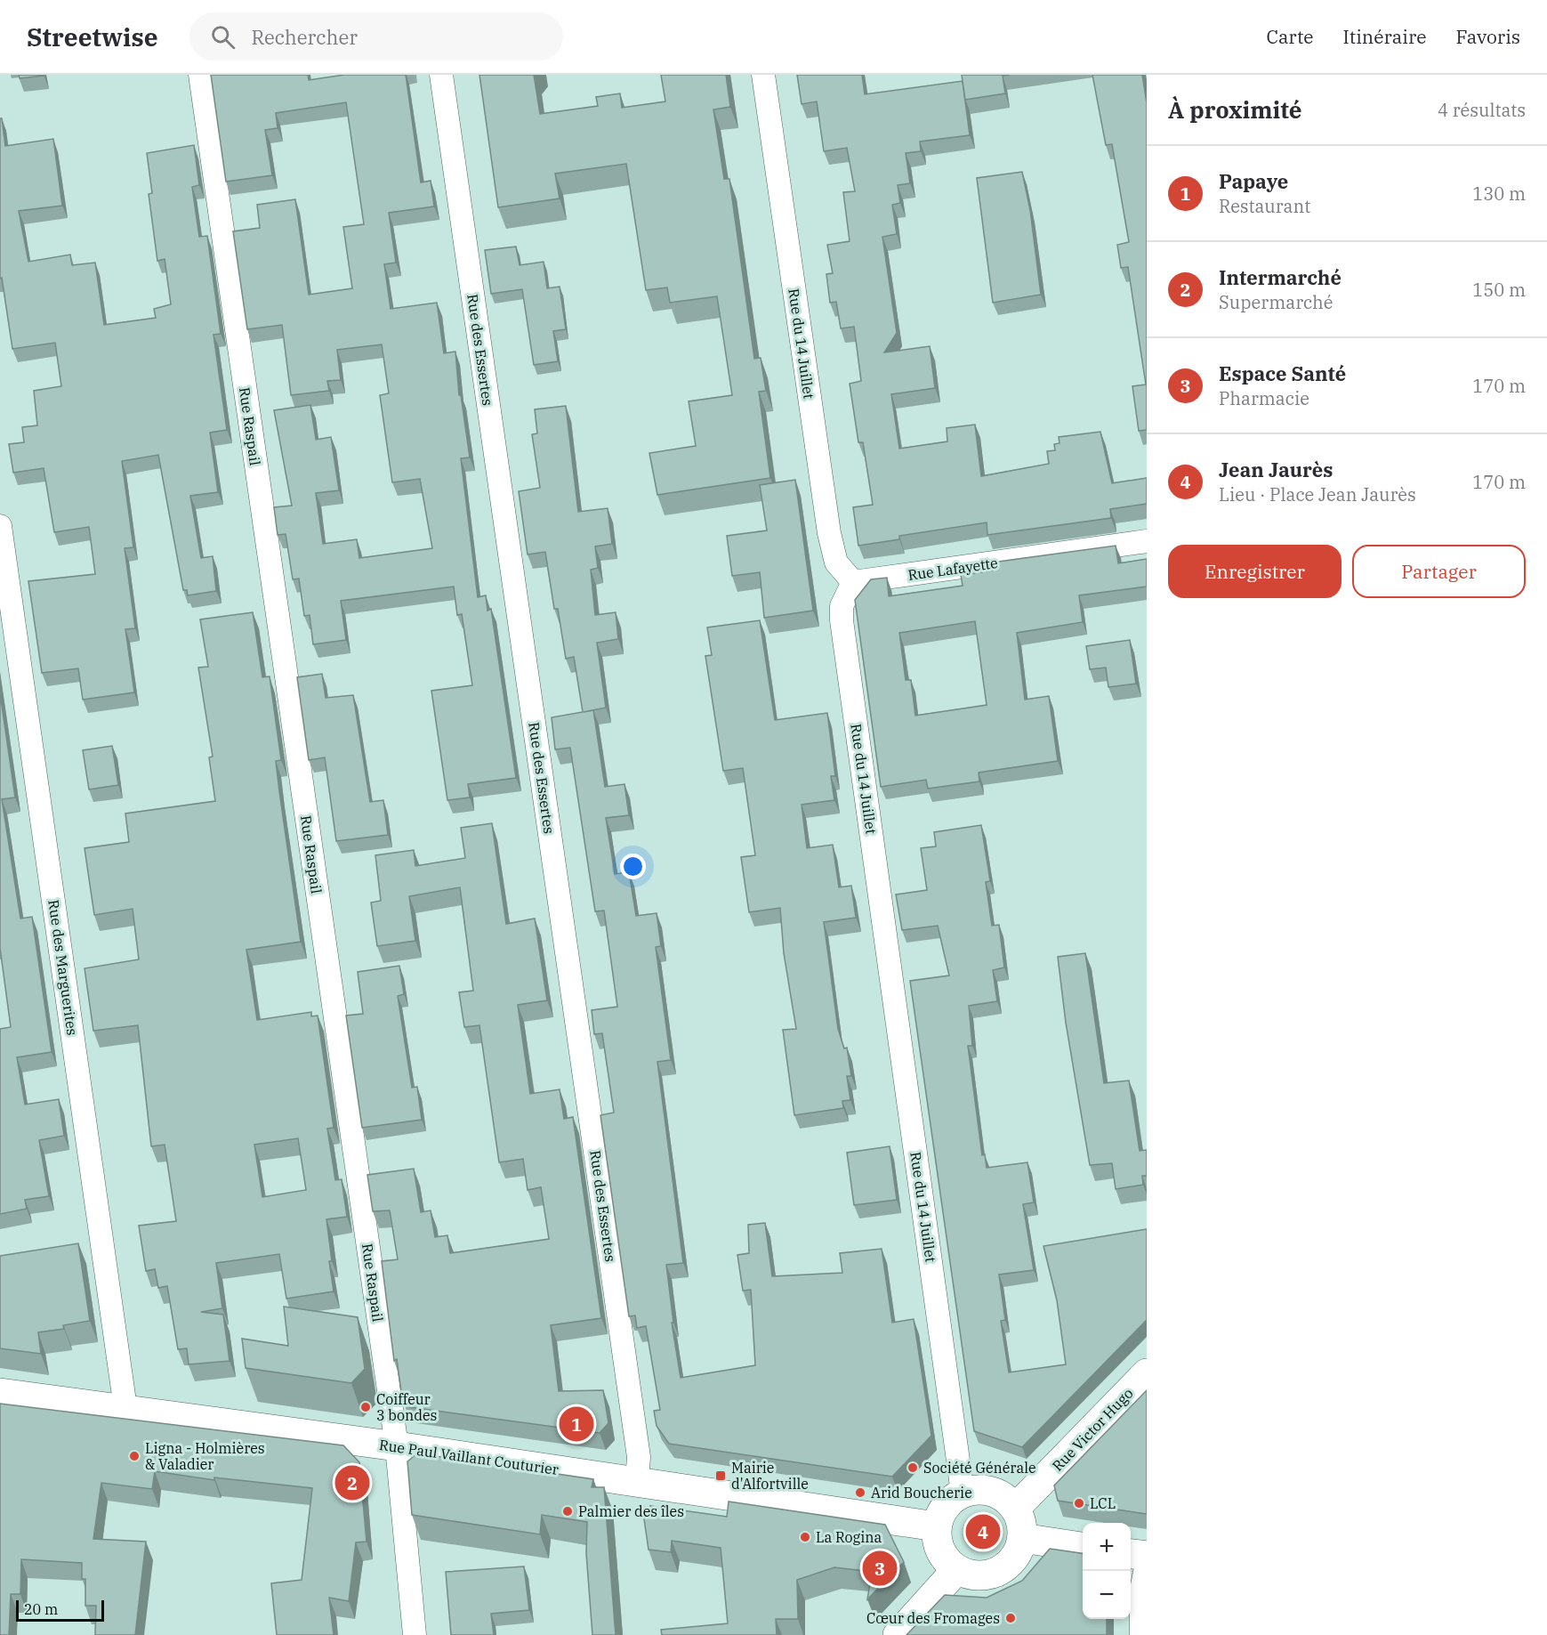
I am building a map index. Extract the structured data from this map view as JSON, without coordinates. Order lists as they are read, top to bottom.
{
  "streets": {
    "street": [
      "Rue du 14 Juillet",
      "Rue des Essertes",
      "Rue Raspail",
      "Rue Lafayette",
      "Rue des Marguerites",
      "Rue Victor Hugo",
      "Rue Paul Vaillant Couturier"
    ]
  },
  "crossings": [
    ["Rue du 14 Juillet", "Rue Lafayette"],
    ["Rue du 14 Juillet", "Rue Victor Hugo"],
    ["Rue du 14 Juillet", "Rue Paul Vaillant Couturier"],
    ["Rue des Essertes", "Rue Paul Vaillant Couturier"],
    ["Rue Raspail", "Rue Paul Vaillant Couturier"],
    ["Rue des Marguerites", "Rue Paul Vaillant Couturier"],
    ["Rue Victor Hugo", "Rue Paul Vaillant Couturier"]
  ],
  "places": {
    "other": [
      "Coiffeur 3 bondes",
      "Ligna - Holmières & Valadier",
      "Société Générale",
      "Arid Boucherie",
      "LCL",
      "Palmier des îles",
      "La Rogina",
      "Cœur des Fromages"
    ],
    "transit": ["Mairie d'Alfortville"]
  },
  "scale_bar": "20 m",
  "page": {
    "header": "Streetwise",
    "search": "Rechercher",
    "nav": ["Carte", "Itinéraire", "Favoris"],
    "heading": ["À proximité", "4 résultats"],
    "list": [
      {
        "mark": "1",
        "name": "Papaye",
        "note": "Restaurant",
        "value": "130 m"
      },
      {
        "mark": "2",
        "name": "Intermarché",
        "note": "Supermarché",
        "value": "150 m"
      },
      {
        "mark": "3",
        "name": "Espace Santé",
        "note": "Pharmacie",
        "value": "170 m"
      },
      {
        "mark": "4",
        "name": "Jean Jaurès",
        "note": "Lieu · Place Jean Jaurès",
        "value": "170 m"
      }
    ],
    "buttons": ["Enregistrer", "Partager"],
    "pins": [
      "1",
      "2",
      "4",
      "3"
    ],
    "map_buttons": ["+", "−"],
    "scale": "20 m"
  }
}
